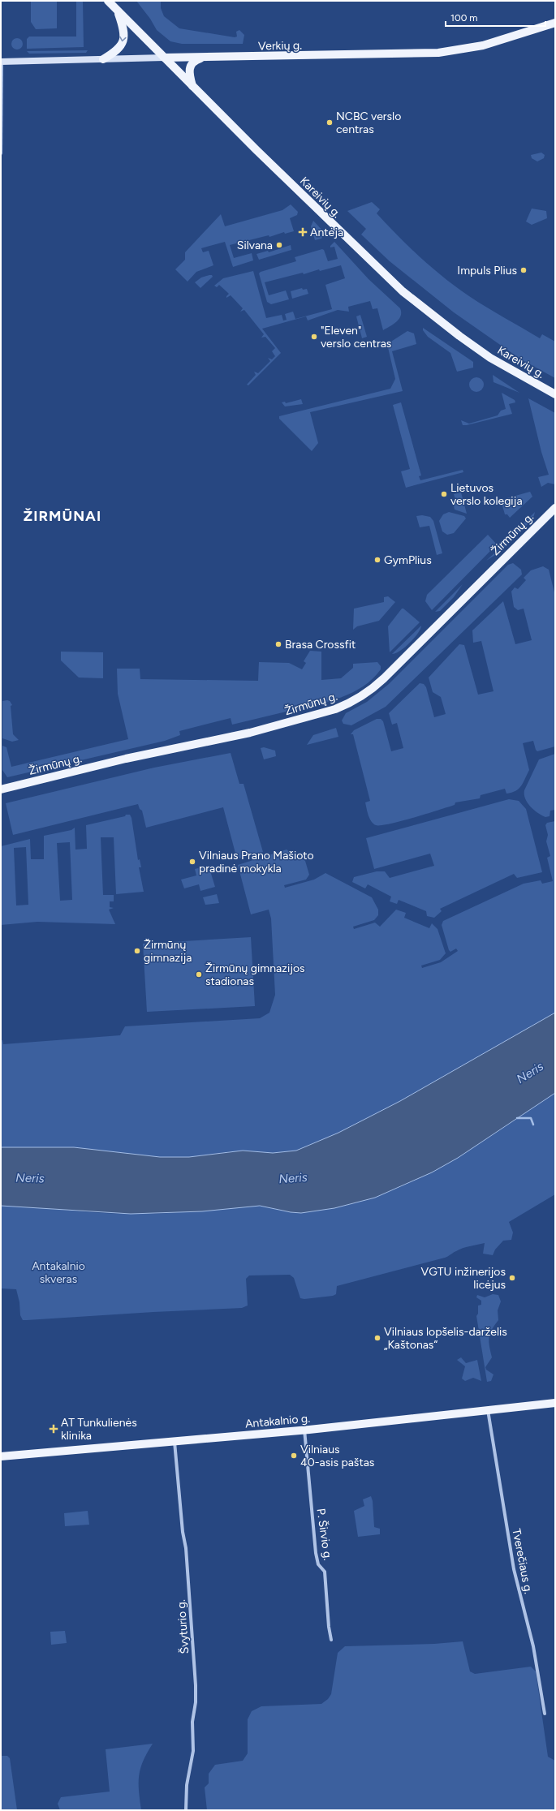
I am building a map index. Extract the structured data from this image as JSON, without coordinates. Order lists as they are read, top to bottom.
{
  "streets": {
    "main road": [
      "Verkių g.",
      "Kareivių g.",
      "Žirmūnų g.",
      "Antakalnio g."
    ],
    "street": ["P. Širvio g.", "Tverečiaus g.", "Švyturio g."]
  },
  "crossings": [
    ["Verkių g.", "Kareivių g."],
    ["Antakalnio g.", "P. Širvio g."],
    ["Antakalnio g.", "Tverečiaus g."],
    ["Antakalnio g.", "Švyturio g."]
  ],
  "districts": ["ŽIRMŪNAI"],
  "water": ["Neris"],
  "parks": ["Antakalnio skveras"],
  "places": {
    "other": [
      "NCBC verslo centras",
      "Silvana",
      "Impuls Plius",
      "\"Eleven\" verslo centras",
      "Lietuvos verslo kolegija",
      "GymPlius",
      "Brasa Crossfit",
      "Vilniaus Prano Mašioto pradinė mokykla",
      "Žirmūnų gimnazija",
      "Žirmūnų gimnazijos stadionas",
      "VGTU inžinerijos licėjus",
      "Vilniaus lopšelis-darželis „Kaštonas“",
      "Vilniaus 40-asis paštas"
    ],
    "health": ["Antėja", "AT Tunkulienės klinika"]
  },
  "scale_bar": "100 m"
}
